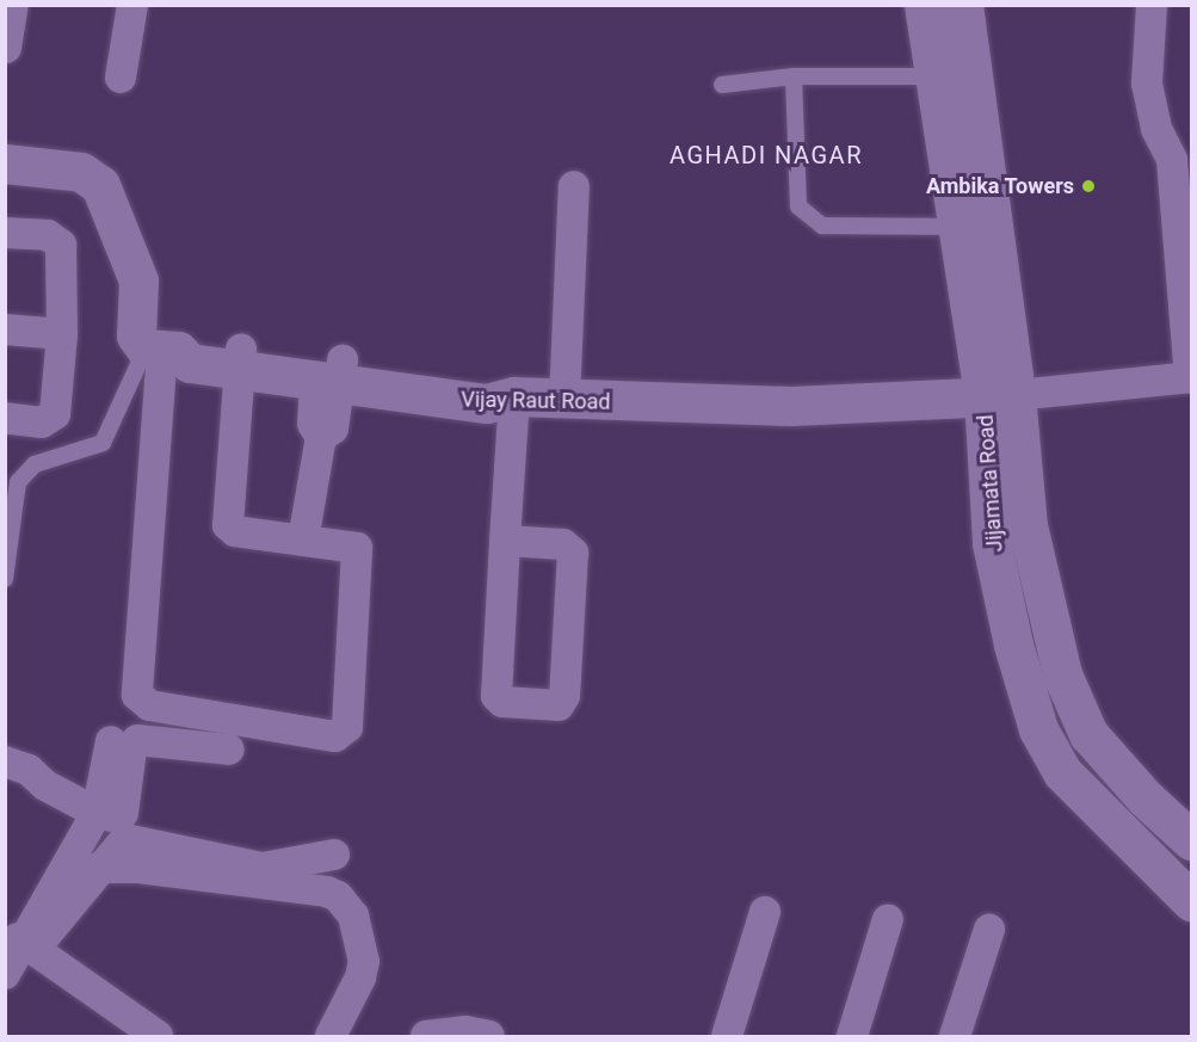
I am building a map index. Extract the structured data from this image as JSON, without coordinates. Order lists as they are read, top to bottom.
{
  "streets": {
    "street": ["Vijay Raut Road", "Jijamata Road"]
  },
  "crossings": [
    ["Vijay Raut Road", "Jijamata Road"]
  ],
  "districts": ["AGHADI NAGAR"],
  "places": ["Ambika Towers"]
}
